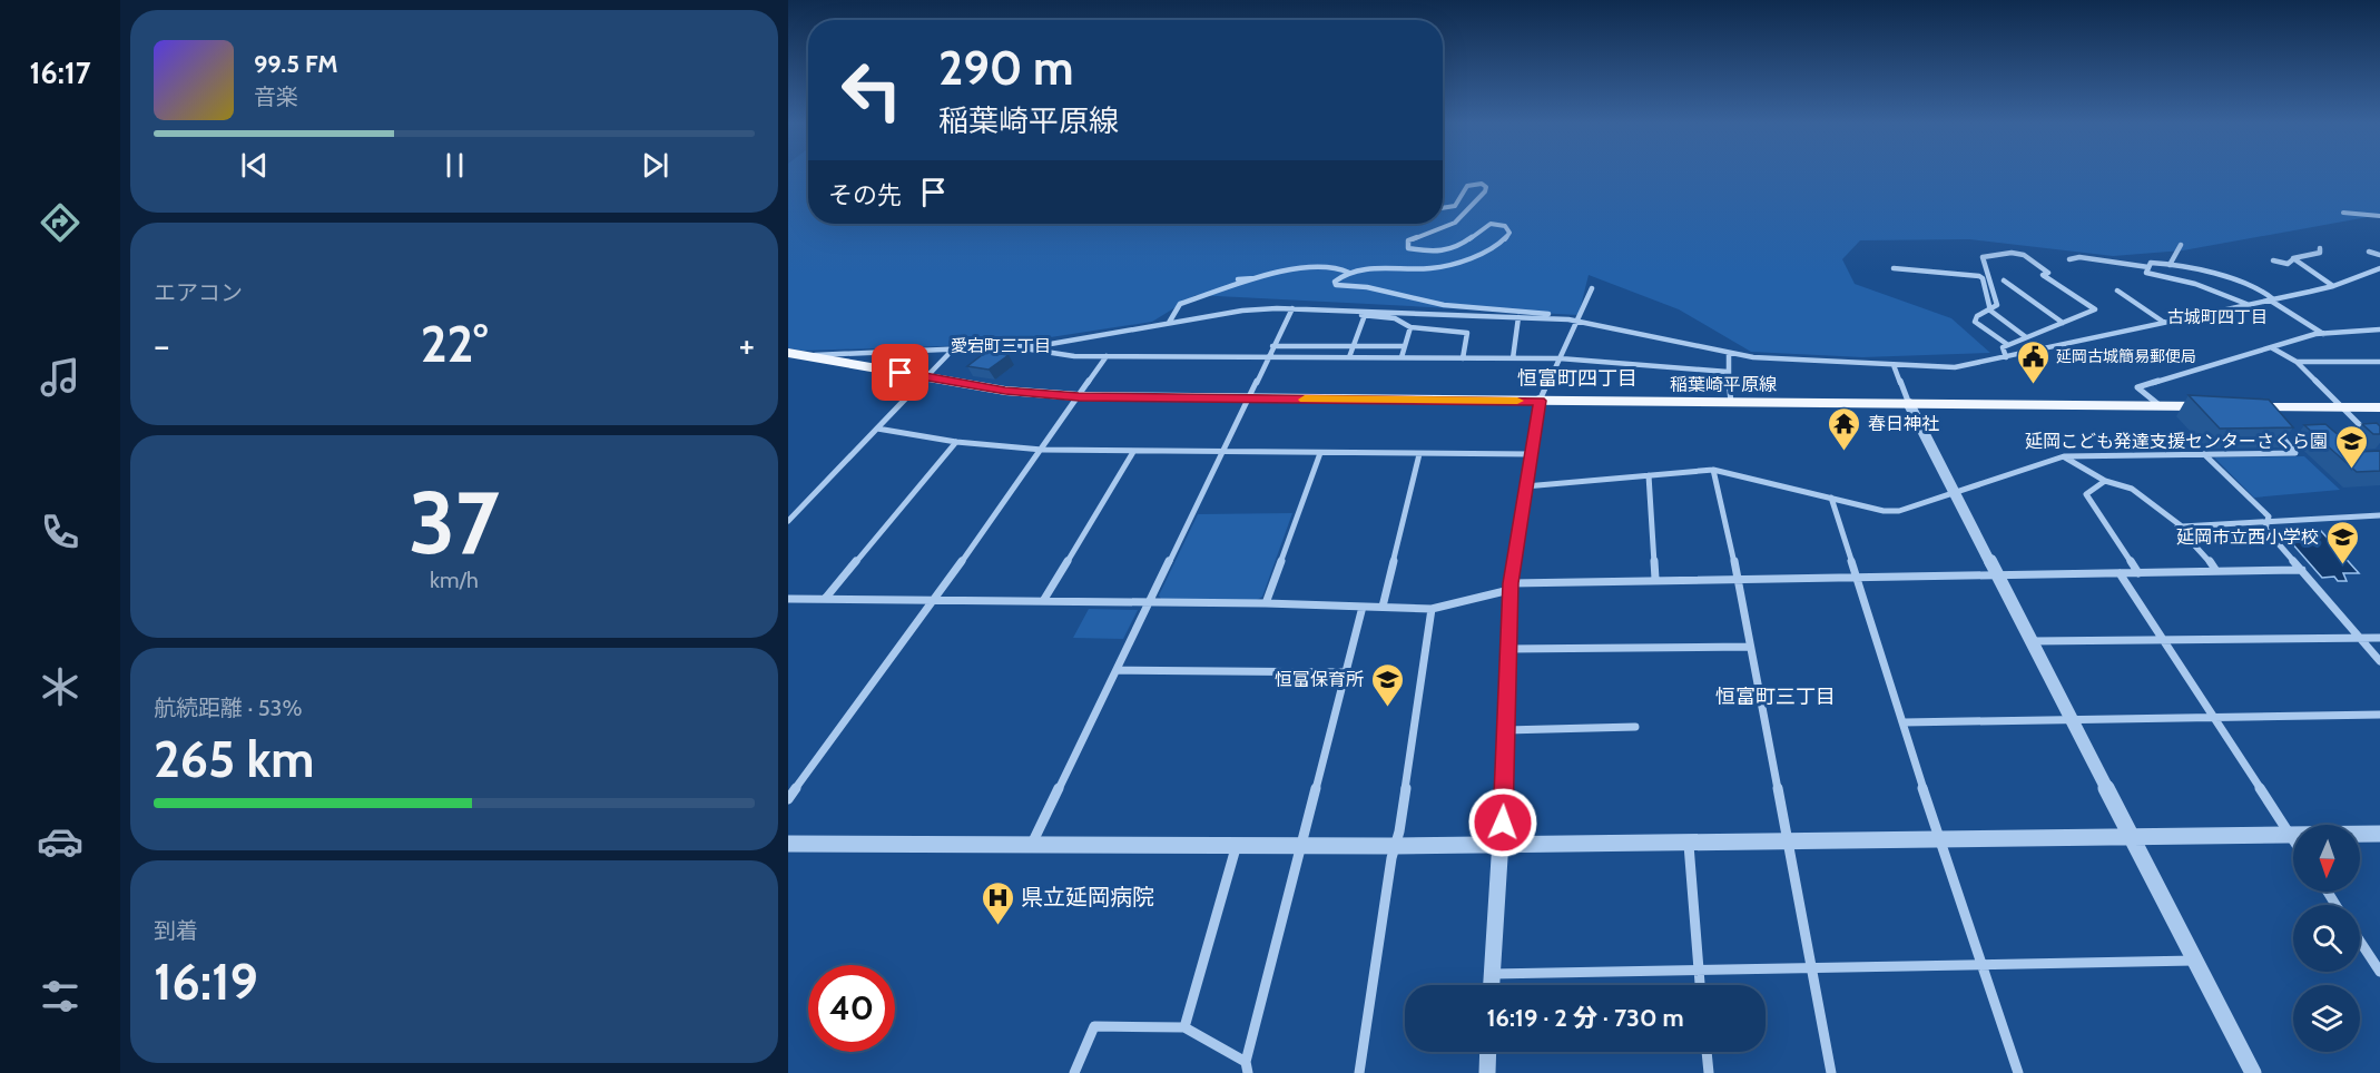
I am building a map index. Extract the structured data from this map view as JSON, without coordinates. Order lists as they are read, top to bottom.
{
  "streets": {
    "main road": ["稲葉崎平原線"]
  },
  "districts": [
    "古城町四丁目",
    "愛宕町三丁目",
    "恒富町四丁目",
    "恒富町三丁目"
  ],
  "places": {
    "public building": ["延岡古城簡易郵便局"],
    "temple": ["春日神社"],
    "school or university": ["延岡こども発達支援センターさくら園", "延岡市立西小学校", "恒富保育所"],
    "hospital": ["県立延岡病院"]
  },
  "north": "bottom",
  "page": {
    "tabs": "16:17",
    "turn": ["290 m", "稲葉崎平原線"],
    "song": ["99.5 FM", "音楽"],
    "then": "その先",
    "tile": [
      "エアコン",
      ["37", "km/h"],
      ["航続距離 · 53%", "265 km"],
      ["到着", "16:19"]
    ],
    "heat": ["−", "22°", "+"],
    "limit": "40",
    "trip": "16:19 · 2 分 · 730 m"
  }
}
